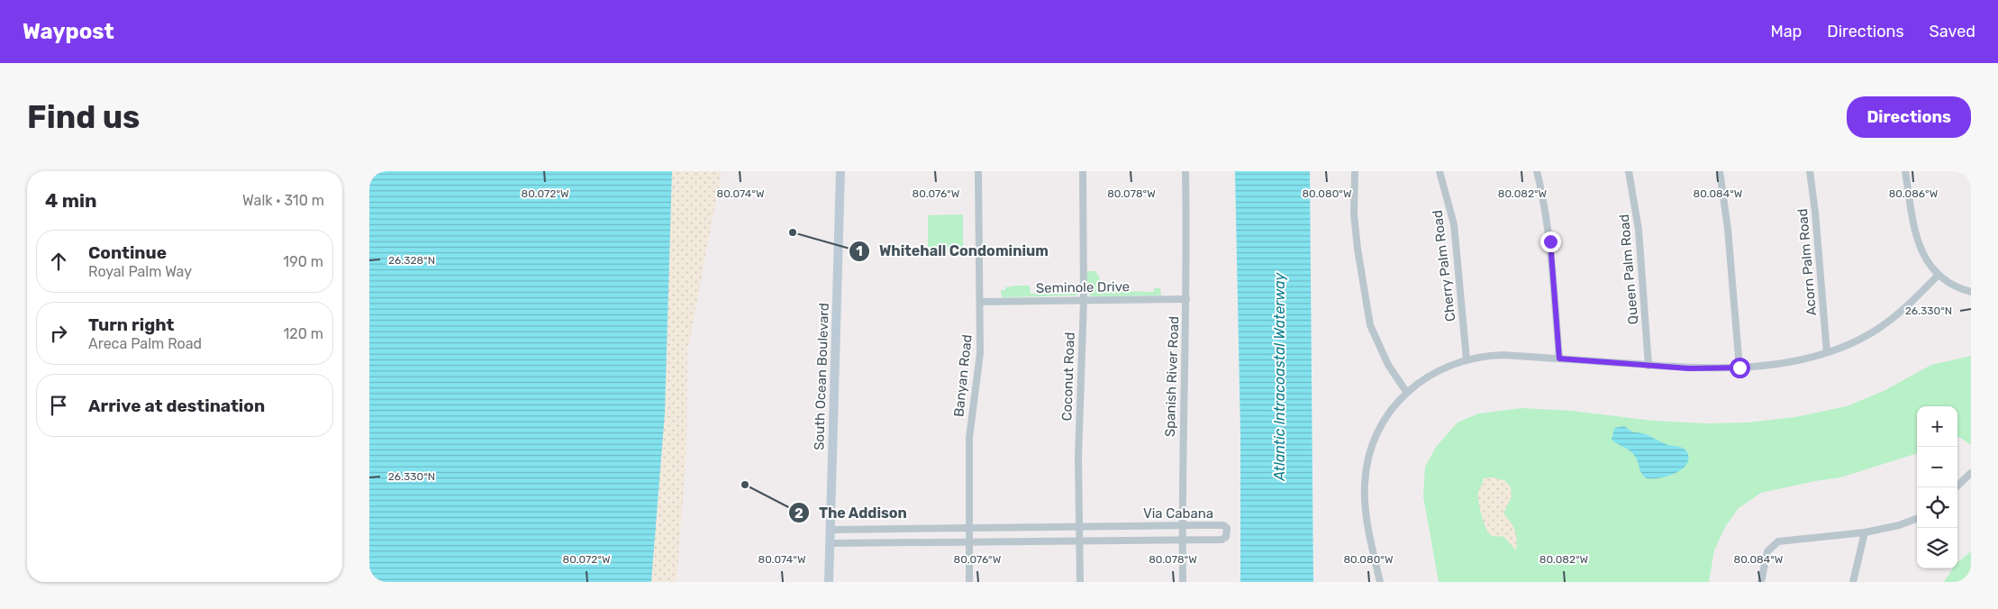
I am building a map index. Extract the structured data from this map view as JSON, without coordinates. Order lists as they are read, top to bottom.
{
  "streets": {
    "main road": ["South Ocean Boulevard"],
    "street": [
      "Acorn Palm Road",
      "Cherry Palm Road",
      "Queen Palm Road",
      "Seminole Drive",
      "Banyan Road",
      "Coconut Road",
      "Spanish River Road",
      "Via Cabana"
    ]
  },
  "crossings": [
    ["Seminole Drive", "Banyan Road"],
    ["Seminole Drive", "Coconut Road"],
    ["Seminole Drive", "Spanish River Road"],
    ["Banyan Road", "Via Cabana"],
    ["South Ocean Boulevard", "Via Cabana"],
    ["Coconut Road", "Via Cabana"],
    ["Spanish River Road", "Via Cabana"]
  ],
  "water": ["Atlantic Intracoastal Waterway"],
  "places": ["Whitehall Condominium", "The Addison"],
  "page": {
    "header": "Waypost",
    "nav": ["Map", "Directions", "Saved"],
    "buttons": "Directions",
    "title": "Find us",
    "heading": ["4 min", "Walk · 310 m"],
    "list": [
      ["Continue", "Royal Palm Way", "190 m"],
      ["Turn right", "Areca Palm Road", "120 m"],
      "Arrive at destination"
    ],
    "map_buttons": ["+", "−"]
  },
  "coordinates": [
    "80.072°W",
    "80.074°W",
    "80.076°W",
    "80.078°W",
    "80.080°W",
    "80.082°W",
    "80.084°W",
    "80.086°W",
    "26.328°N",
    "26.330°N"
  ]
}
